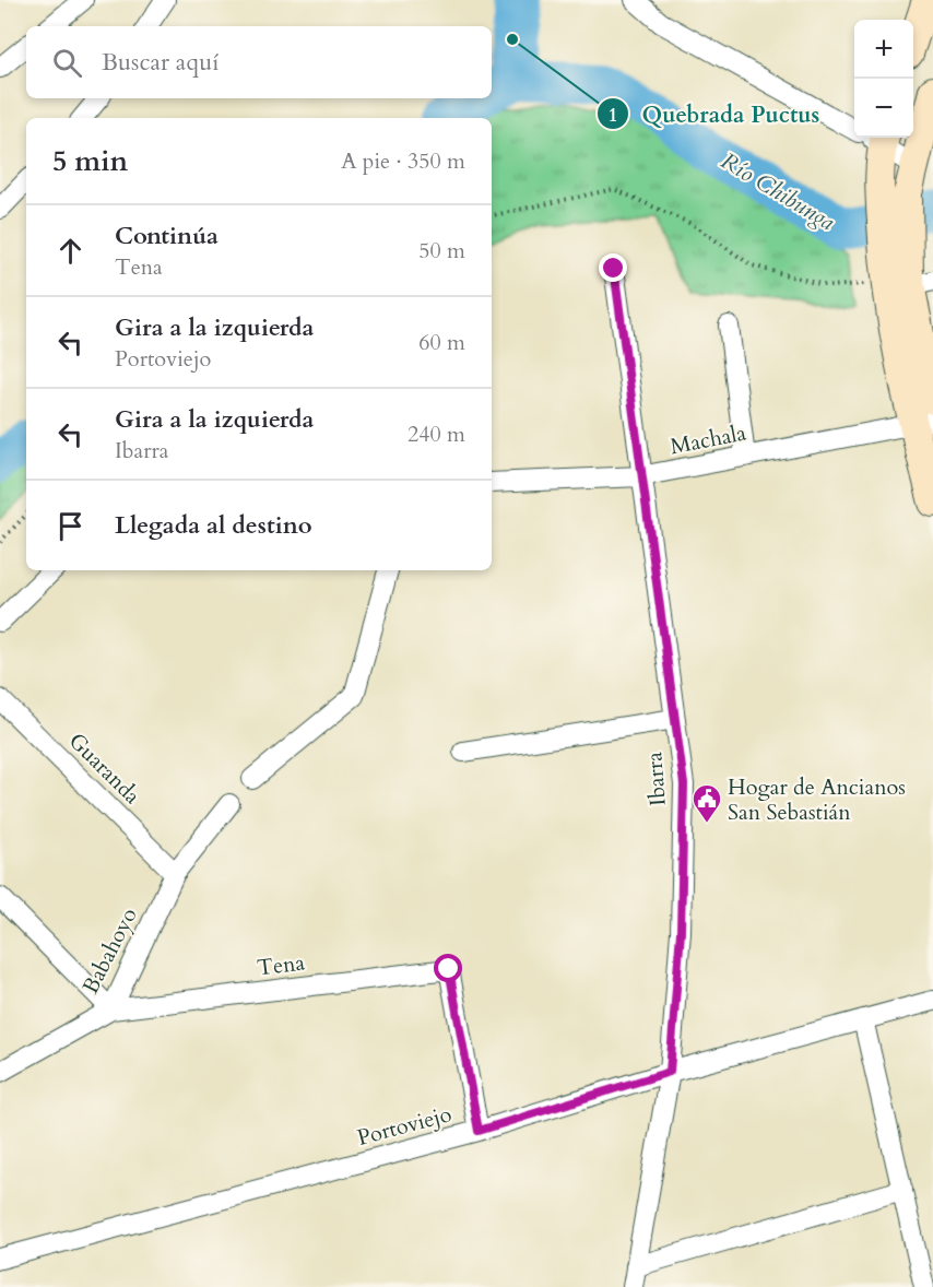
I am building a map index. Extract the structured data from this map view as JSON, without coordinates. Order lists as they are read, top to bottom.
{
  "streets": {
    "street": [
      "Machala",
      "Guaranda",
      "Ibarra",
      "Babahoyo",
      "Tena",
      "Portoviejo"
    ]
  },
  "crossings": [
    ["Machala", "Ibarra"],
    ["Guaranda", "Babahoyo"],
    ["Ibarra", "Portoviejo"],
    ["Babahoyo", "Tena"],
    ["Tena", "Portoviejo"]
  ],
  "water": ["Río Chibunga"],
  "places": {
    "other": ["Quebrada Puctus"],
    "public building": ["Hogar de Ancianos San Sebastián"]
  },
  "page": {
    "map_buttons": ["+", "−"],
    "search": "Buscar aquí",
    "heading": ["5 min", "A pie · 350 m"],
    "list": [
      ["Continúa", "Tena", "50 m"],
      ["Gira a la izquierda", "Portoviejo", "60 m"],
      ["Gira a la izquierda", "Ibarra", "240 m"],
      "Llegada al destino"
    ]
  }
}
